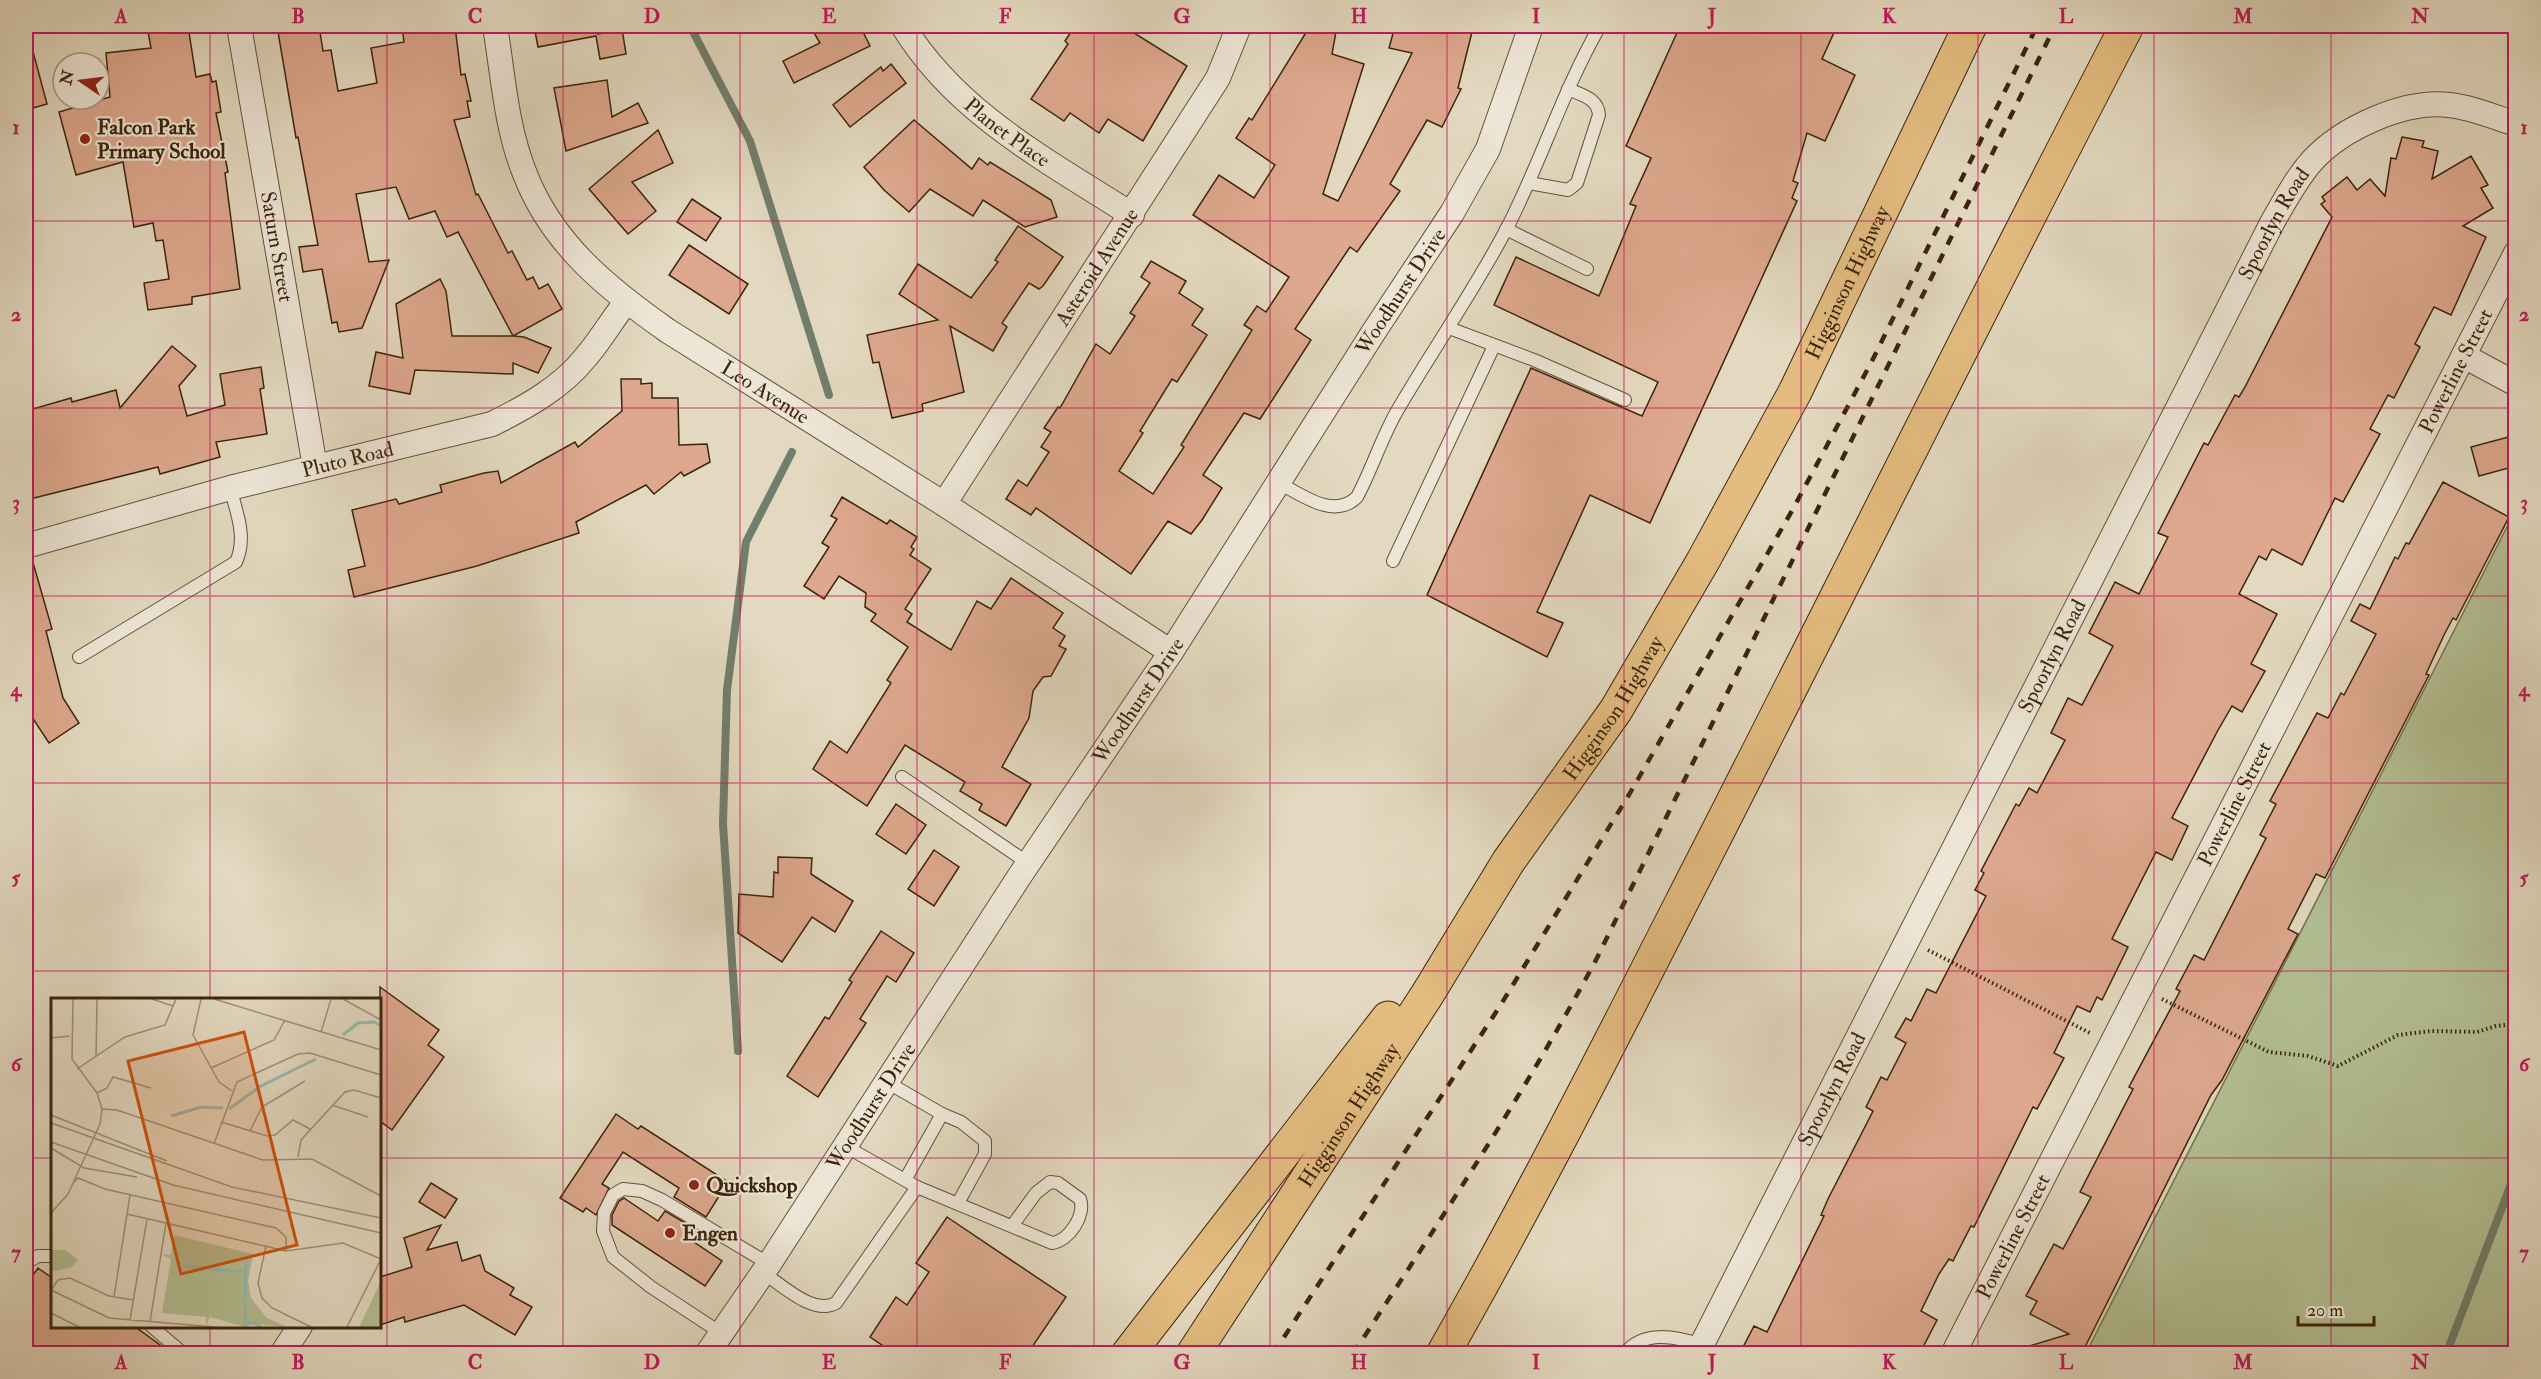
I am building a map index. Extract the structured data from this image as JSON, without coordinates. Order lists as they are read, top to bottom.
{
  "streets": {
    "highway": ["Higginson Highway"],
    "street": [
      "Planet Place",
      "Spoorlyn Road",
      "Saturn Street",
      "Asteroid Avenue",
      "Woodhurst Drive",
      "Powerline Street",
      "Leo Avenue",
      "Pluto Road"
    ]
  },
  "crossings": [
    ["Planet Place", "Asteroid Avenue"],
    ["Saturn Street", "Pluto Road"],
    ["Asteroid Avenue", "Leo Avenue"],
    ["Woodhurst Drive", "Leo Avenue"],
    ["Leo Avenue", "Pluto Road"]
  ],
  "places": ["Falcon Park Primary School", "Quickshop", "Engen"],
  "scale_bar": "20 m",
  "north": "left",
  "grid": {
    "columns": [
      "A",
      "B",
      "C",
      "D",
      "E",
      "F",
      "G",
      "H",
      "I",
      "J",
      "K",
      "L",
      "M",
      "N"
    ],
    "rows": [
      "1",
      "2",
      "3",
      "4",
      "5",
      "6",
      "7"
    ]
  }
}
